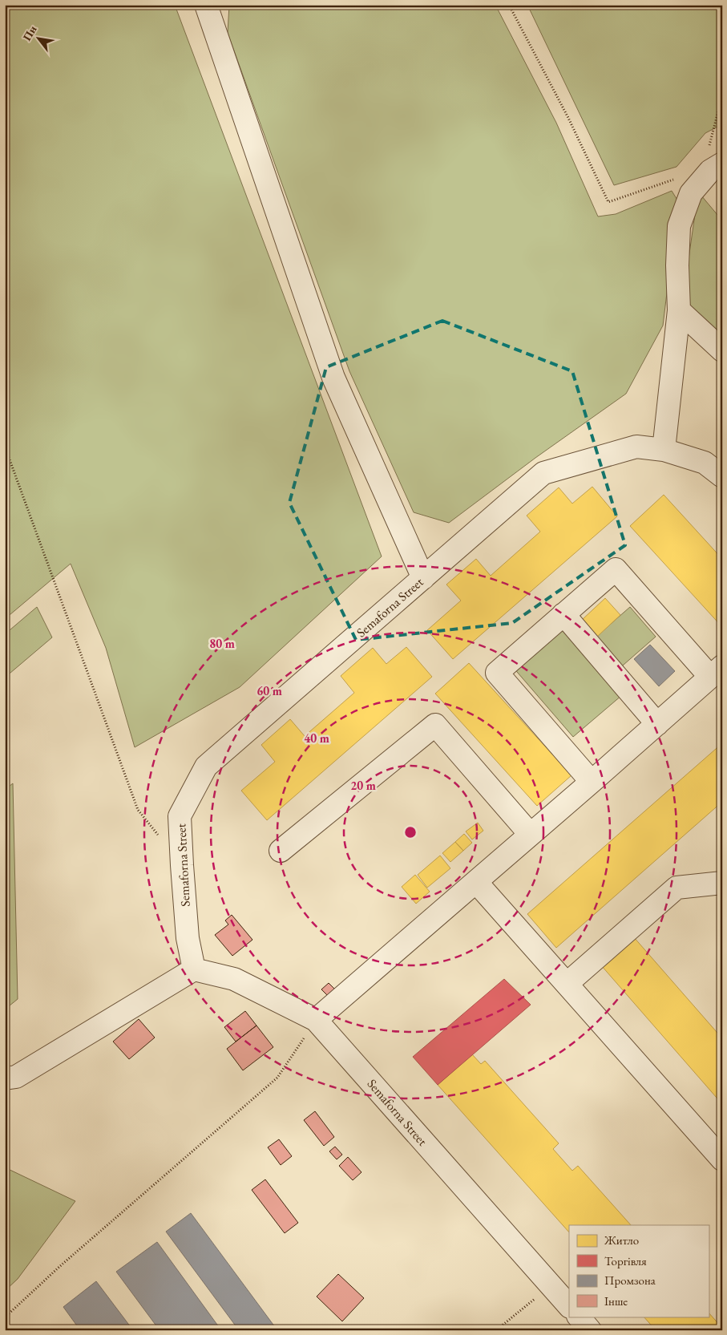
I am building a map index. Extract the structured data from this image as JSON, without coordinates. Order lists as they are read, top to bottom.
{
  "streets": {
    "street": ["Semaforna Street"]
  },
  "legend": [
    "Житло",
    "Торгівля",
    "Промзона",
    "Інше"
  ],
  "north": "top left",
  "rings": [
    "80 m",
    "60 m",
    "40 m",
    "20 m"
  ]
}
